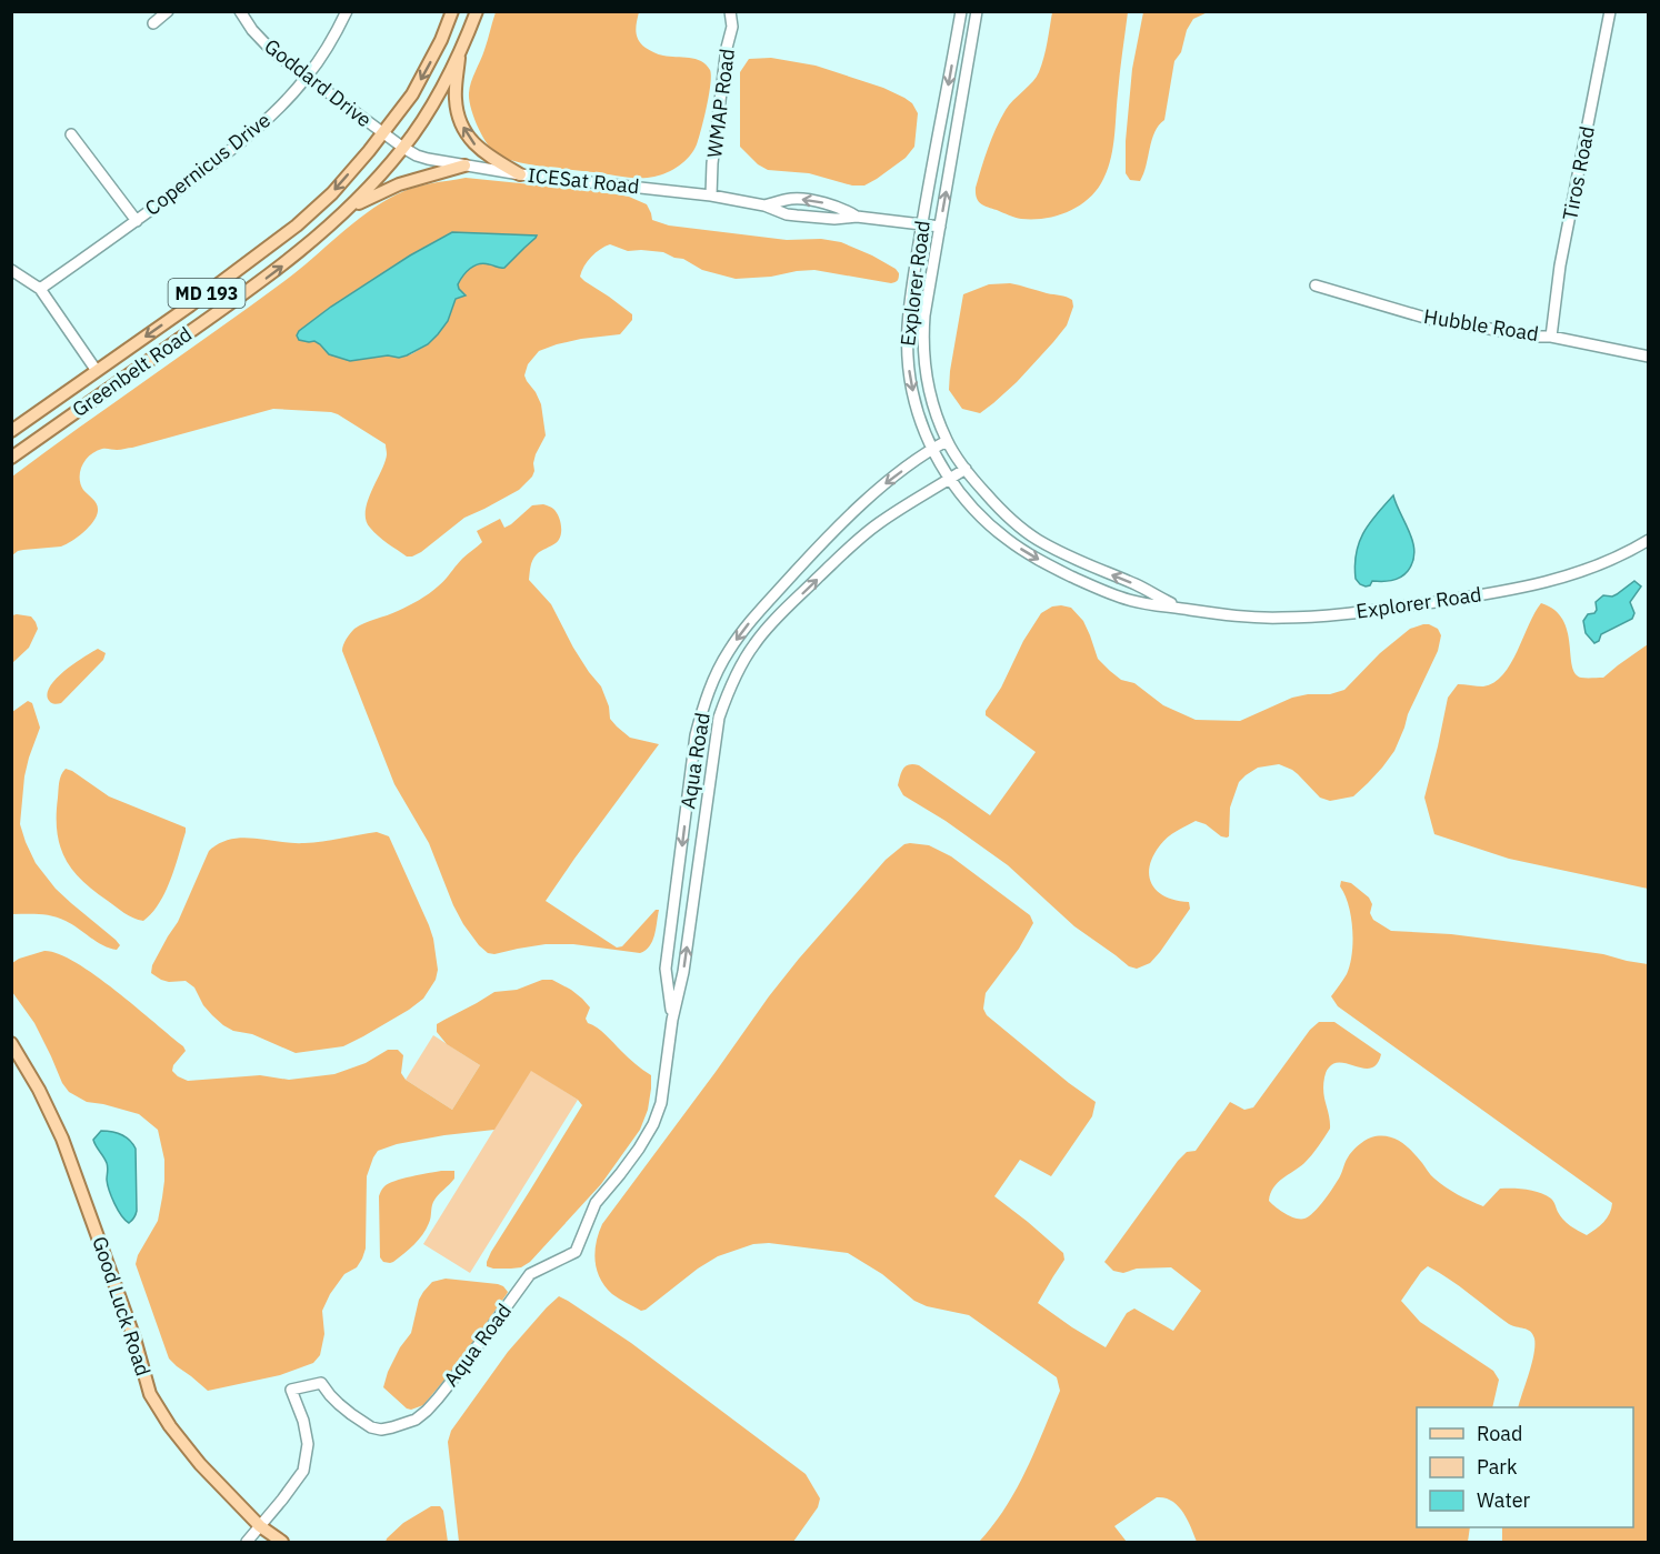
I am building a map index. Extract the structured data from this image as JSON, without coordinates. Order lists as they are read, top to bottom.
{
  "streets": {
    "main road": ["MD 193", "Greenbelt Road", "Good Luck Road"],
    "street": [
      "Goddard Drive",
      "WMAP Road",
      "Copernicus Drive",
      "Tiros Road",
      "ICESat Road",
      "Explorer Road",
      "Hubble Road",
      "Aqua Road"
    ]
  },
  "crossings": [
    ["Goddard Drive", "Copernicus Drive"],
    ["Goddard Drive", "ICESat Road"],
    ["Goddard Drive", "Greenbelt Road"],
    ["WMAP Road", "ICESat Road"],
    ["Tiros Road", "Hubble Road"],
    ["ICESat Road", "Explorer Road"],
    ["ICESat Road", "Greenbelt Road"],
    ["Explorer Road", "Aqua Road"],
    ["Aqua Road", "Good Luck Road"]
  ],
  "legend": ["Road", "Park", "Water"]
}
